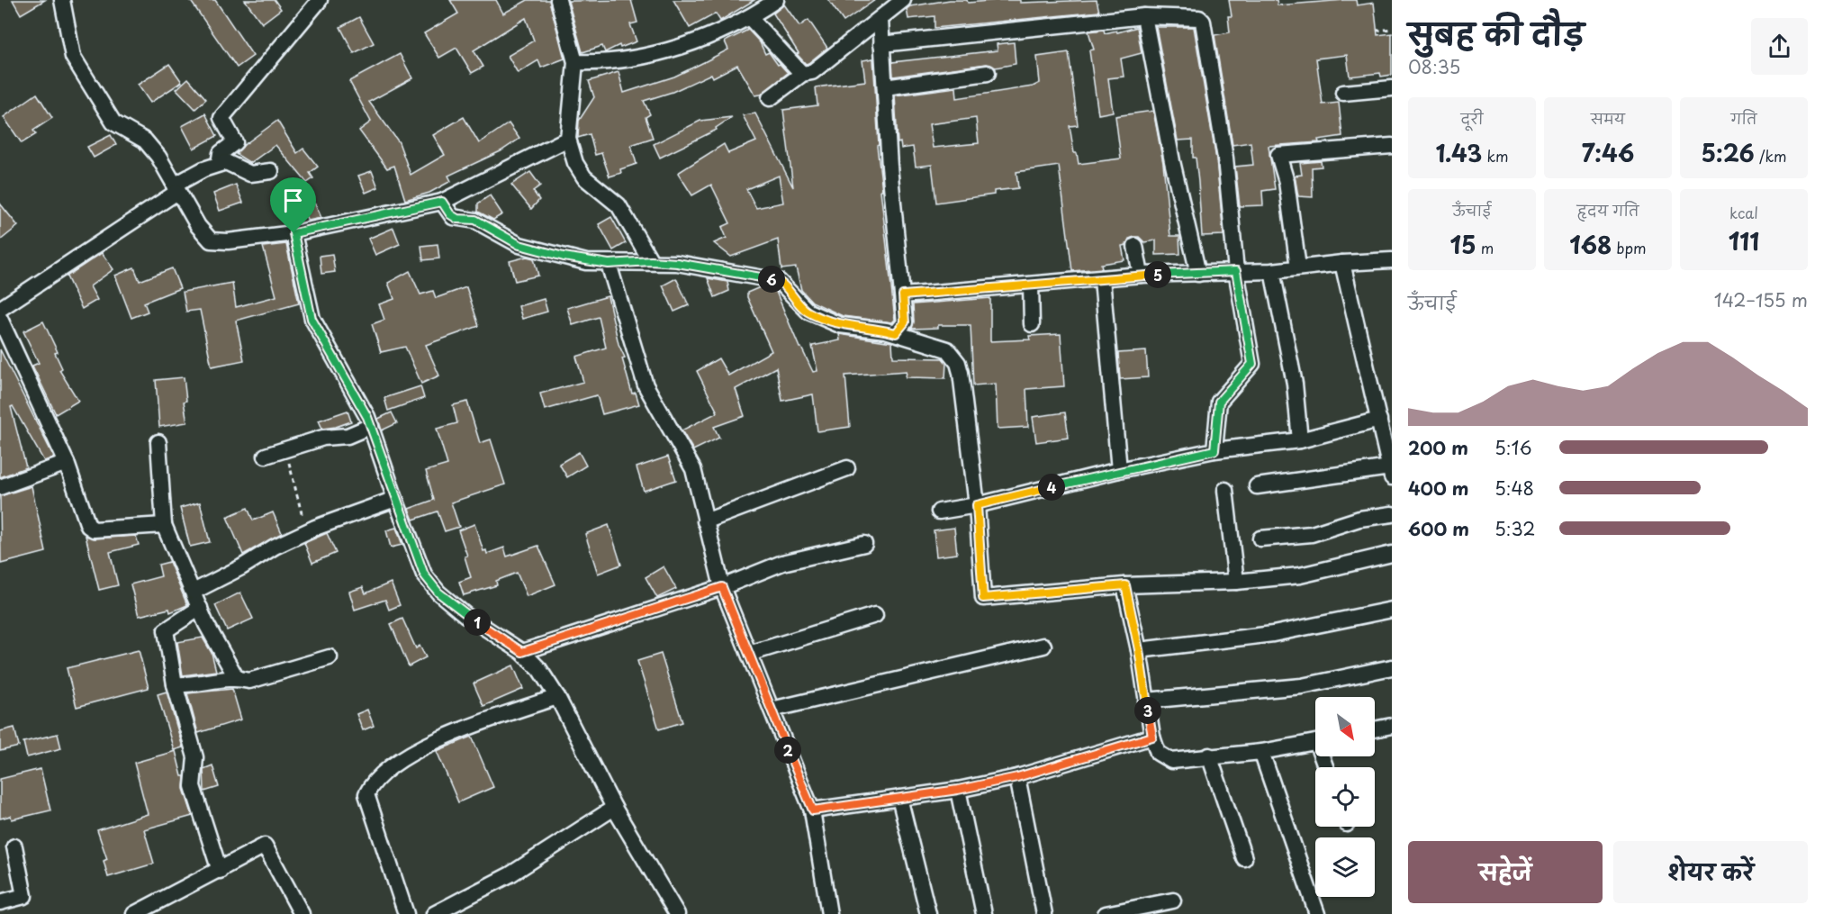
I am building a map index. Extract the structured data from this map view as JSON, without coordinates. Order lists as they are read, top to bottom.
{
  "north": "bottom right",
  "page": {
    "heading": ["सुबह की दौड़", "08:35"],
    "stats": [
      ["दूरी", "1.43 km"],
      ["समय", "7:46"],
      ["गति", "5:26 /km"],
      ["ऊँचाई", "15 m"],
      ["हृदय गति", "168 bpm"],
      ["kcal", "111"]
    ],
    "pins": [
      "5",
      "6",
      "4",
      "1",
      "3",
      "2"
    ],
    "chart": ["ऊँचाई", "142–155 m"],
    "list": [
      {
        "name": "200 m",
        "note": "5:16"
      },
      {
        "name": "400 m",
        "note": "5:48"
      },
      {
        "name": "600 m",
        "note": "5:32"
      }
    ],
    "buttons": ["सहेजें", "शेयर करें"]
  }
}
